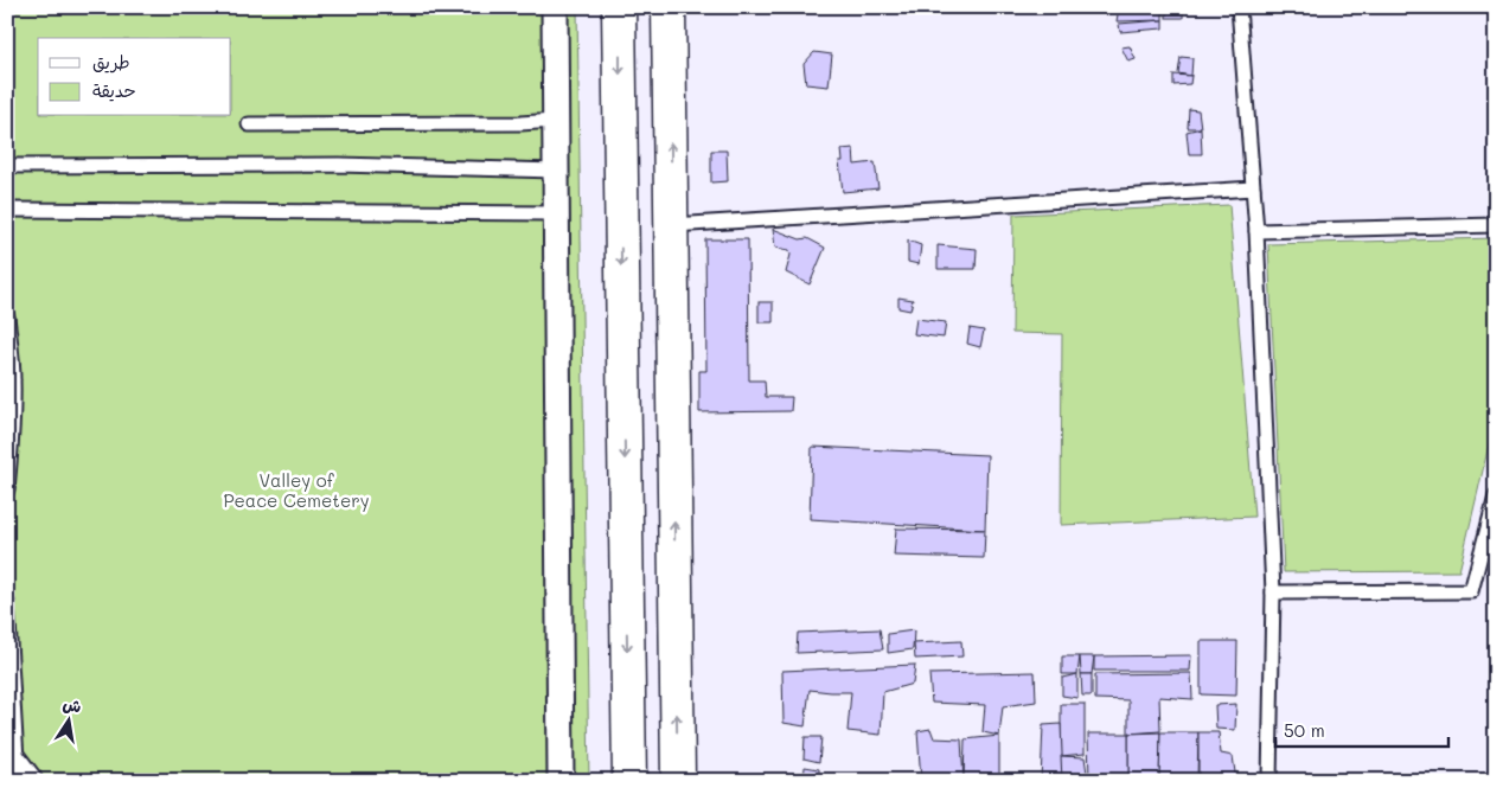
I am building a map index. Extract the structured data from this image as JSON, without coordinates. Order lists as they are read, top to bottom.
{
  "parks": ["Valley of Peace Cemetery"],
  "legend": ["طريق", "حديقة"],
  "scale_bar": "50 m",
  "north": "top"
}
